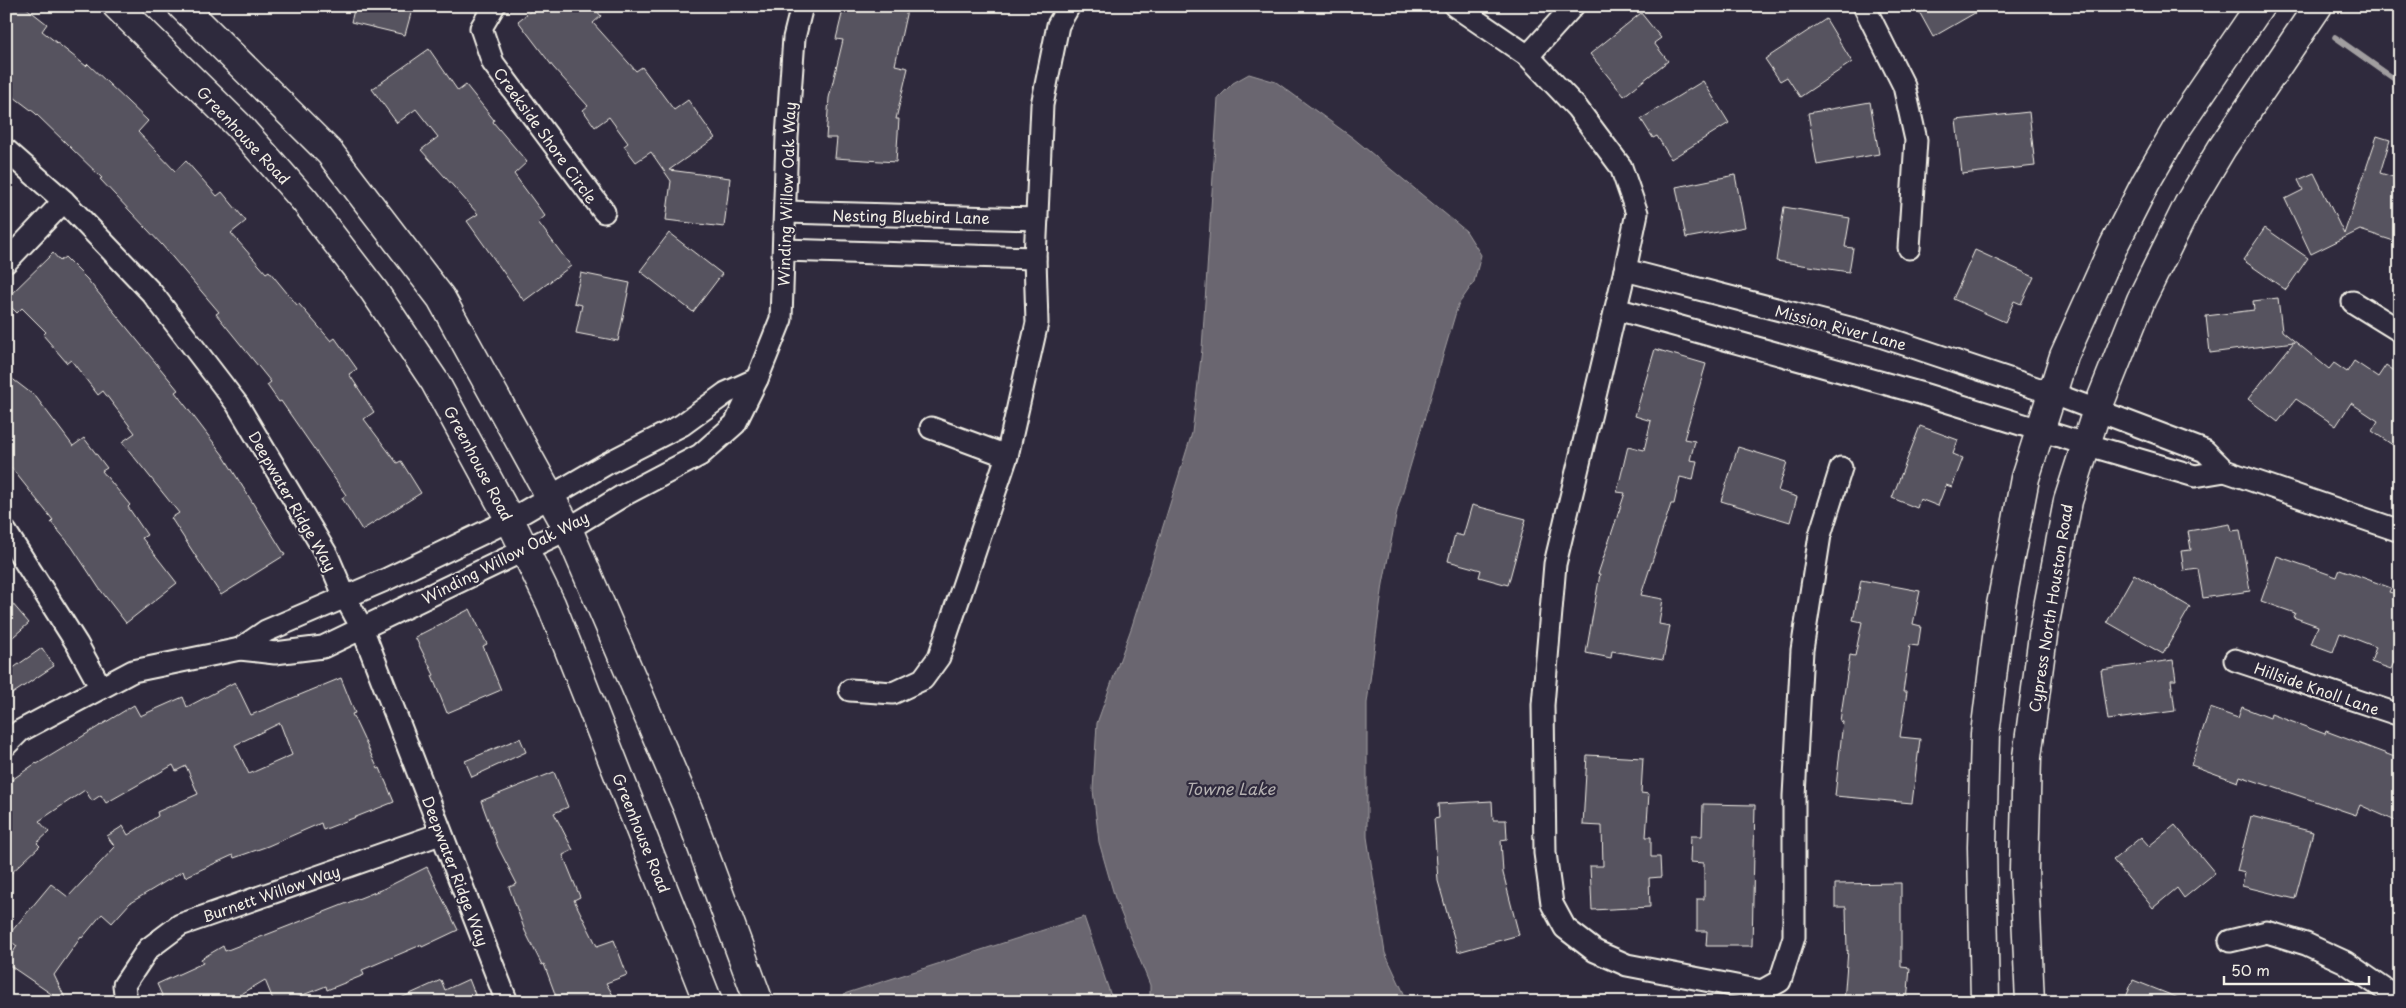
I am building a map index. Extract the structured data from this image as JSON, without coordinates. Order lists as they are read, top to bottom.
{
  "streets": {
    "street": [
      "Greenhouse Road",
      "Creekside Shore Circle",
      "Winding Willow Oak Way",
      "Nesting Bluebird Lane",
      "Mission River Lane",
      "Deepwater Ridge Way",
      "Cypress North Houston Road",
      "Hillside Knoll Lane",
      "Burnett Willow Way"
    ]
  },
  "crossings": [
    ["Greenhouse Road", "Winding Willow Oak Way"],
    ["Winding Willow Oak Way", "Nesting Bluebird Lane"],
    ["Winding Willow Oak Way", "Deepwater Ridge Way"],
    ["Mission River Lane", "Cypress North Houston Road"],
    ["Deepwater Ridge Way", "Burnett Willow Way"]
  ],
  "water": ["Towne Lake"],
  "scale_bar": "50 m"
}
